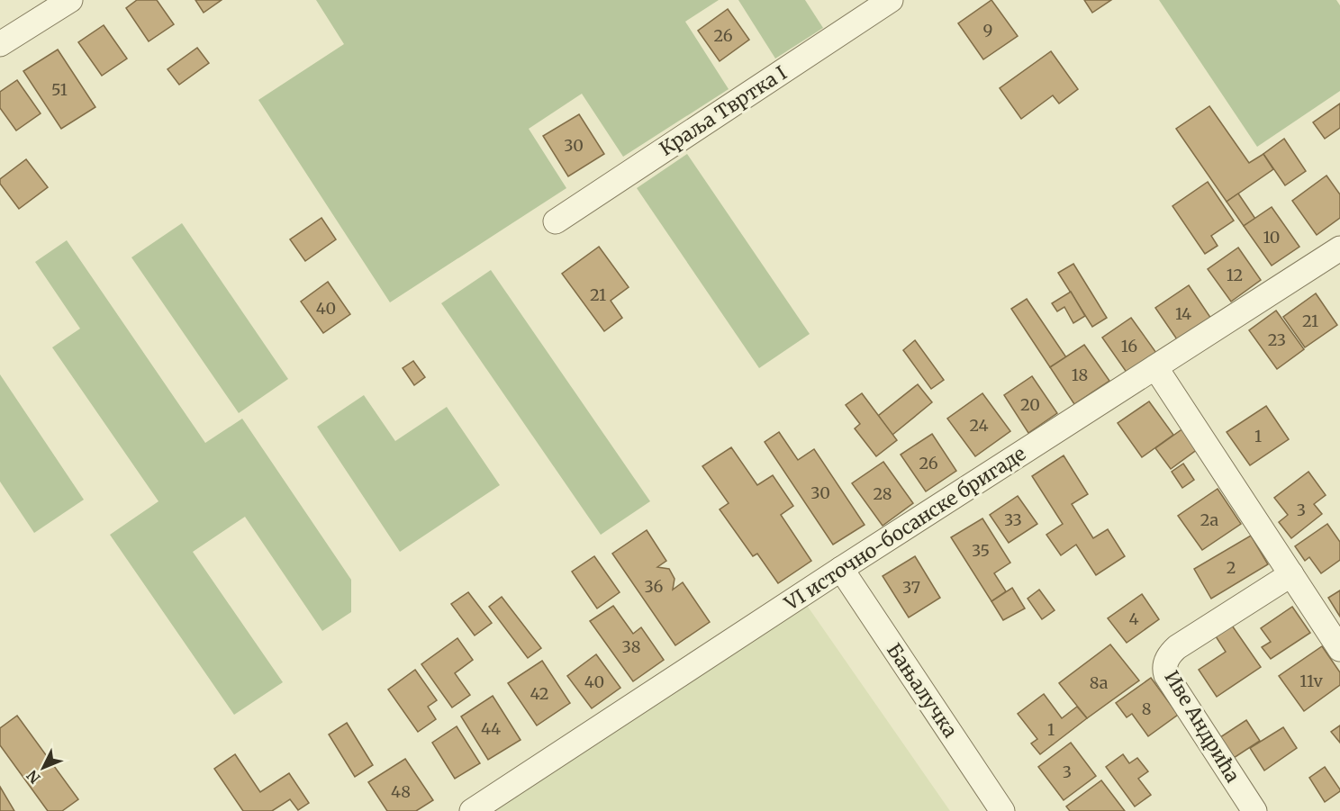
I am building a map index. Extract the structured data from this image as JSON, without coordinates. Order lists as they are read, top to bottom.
{
  "streets": {
    "street": [
      "Краља Твртка I",
      "VI источно-босанске бригаде",
      "Бањалучка",
      "Иве Андрића"
    ]
  },
  "crossings": [
    ["VI источно-босанске бригаде", "Бањалучка"]
  ],
  "house_numbers": [
    "9",
    "26",
    "51",
    "30",
    "10",
    "12",
    "21",
    "40",
    "14",
    "21",
    "23",
    "16",
    "18",
    "20",
    "24",
    "1",
    "26",
    "30",
    "28",
    "3",
    "33",
    "2a",
    "35",
    "2",
    "36",
    "37",
    "4",
    "38",
    "11v",
    "40",
    "8a",
    "42",
    "8",
    "44",
    "1",
    "3",
    "48"
  ],
  "north": "bottom left"
}
